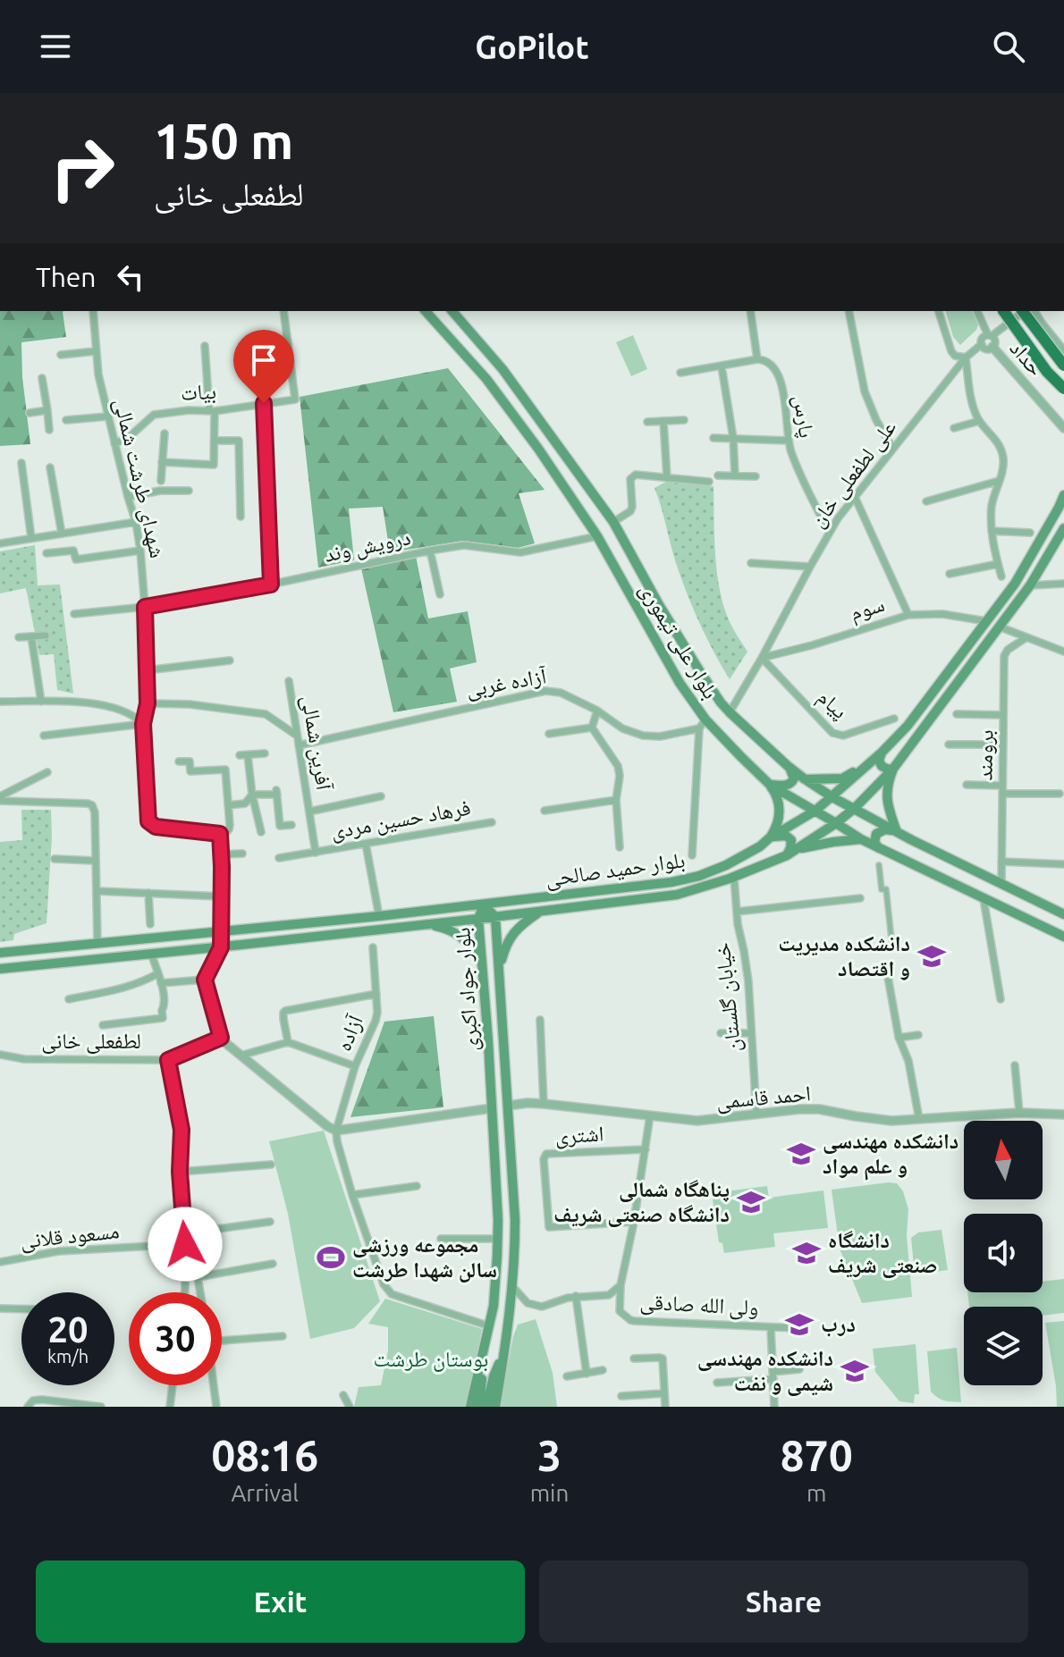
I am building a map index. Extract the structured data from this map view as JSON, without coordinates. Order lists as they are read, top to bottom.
{
  "streets": {
    "main road": ["بلوار علی تیموری", "بلوار حمید صالحی", "بلوار جواد اکبری"],
    "street": [
      "حداد",
      "بیات",
      "پارس",
      "علی لطفعلی خان",
      "شهدای طرشت شمالی",
      "درویش‌ وند",
      "سوم",
      "آزاده غربی",
      "پیام",
      "آفرین شمالی",
      "برومند",
      "فرهاد حسین مردی",
      "خیابان گلستان",
      "آزاده",
      "لطفعلی خانی",
      "احمد قاسمی",
      "اشتری",
      "مسعود قلانی",
      "ولی الله صادقی"
    ]
  },
  "crossings": [
    ["حداد", "علی لطفعلی خان"],
    ["بیات", "شهدای طرشت شمالی"],
    ["پارس", "علی لطفعلی خان"],
    ["علی لطفعلی خان", "سوم"],
    ["علی لطفعلی خان", "بلوار علی تیموری"],
    ["علی لطفعلی خان", "پیام"],
    ["شهدای طرشت شمالی", "درویش‌ وند"],
    ["درویش‌ وند", "بلوار علی تیموری"],
    ["سوم", "پیام"],
    ["سوم", "بلوار حمید صالحی"],
    ["بلوار علی تیموری", "برومند"],
    ["بلوار علی تیموری", "بلوار حمید صالحی"],
    ["آزاده غربی", "آفرین شمالی"],
    ["آفرین شمالی", "فرهاد حسین مردی"],
    ["بلوار حمید صالحی", "بلوار جواد اکبری"],
    ["بلوار حمید صالحی", "خیابان گلستان"],
    ["بلوار جواد اکبری", "احمد قاسمی"],
    ["خیابان گلستان", "احمد قاسمی"],
    ["احمد قاسمی", "ولی الله صادقی"],
    ["اشتری", "ولی الله صادقی"]
  ],
  "parks": ["بوستان طرشت"],
  "places": {
    "school or university": [
      "دانشکده مدیریت و اقتصاد",
      "دانشکده مهندسی و علم مواد",
      "پناهگاه شمالی دانشگاه صنعتی شریف",
      "دانشگاه صنعتی شریف",
      "درب",
      "دانشکده مهندسی شیمی و نفت"
    ],
    "sports": ["مجموعه ورزشی سالن شهدا طرشت"]
  },
  "north": "top",
  "page": {
    "header": "GoPilot",
    "turn": ["150 m", "لطفعلی خانی"],
    "then": "Then",
    "speed": "20 km/h",
    "limit": "30",
    "eta": [
      "08:16",
      "Arrival",
      "3",
      "min",
      "870",
      "m"
    ],
    "buttons": ["Exit", "Share"]
  }
}
